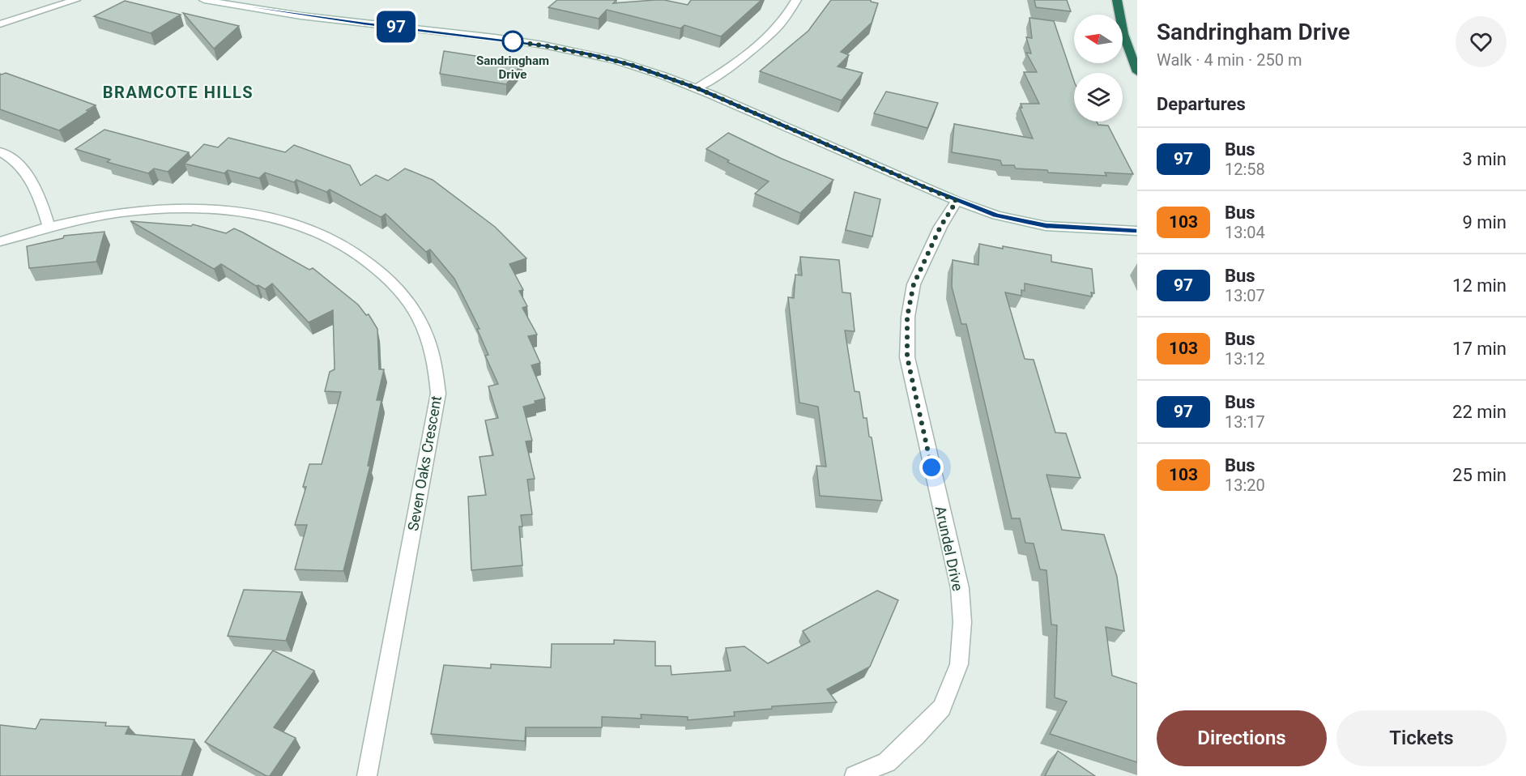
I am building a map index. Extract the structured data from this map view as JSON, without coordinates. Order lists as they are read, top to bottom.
{
  "streets": {
    "street": ["Seven Oaks Crescent", "Arundel Drive"]
  },
  "districts": ["BRAMCOTE HILLS"],
  "places": ["Sandringham Drive"],
  "lines": ["bus line 97"],
  "north": "left",
  "page": {
    "on_map": "97",
    "heading": [
      ["Sandringham Drive", "Walk · 4 min · 250 m"],
      "Departures"
    ],
    "list": [
      {
        "mark": "97",
        "name": "Bus",
        "note": "12:58",
        "value": "3 min"
      },
      {
        "mark": "103",
        "name": "Bus",
        "note": "13:04",
        "value": "9 min"
      },
      {
        "mark": "97",
        "name": "Bus",
        "note": "13:07",
        "value": "12 min"
      },
      {
        "mark": "103",
        "name": "Bus",
        "note": "13:12",
        "value": "17 min"
      },
      {
        "mark": "97",
        "name": "Bus",
        "note": "13:17",
        "value": "22 min"
      },
      {
        "mark": "103",
        "name": "Bus",
        "note": "13:20",
        "value": "25 min"
      }
    ],
    "buttons": ["Directions", "Tickets"]
  }
}
